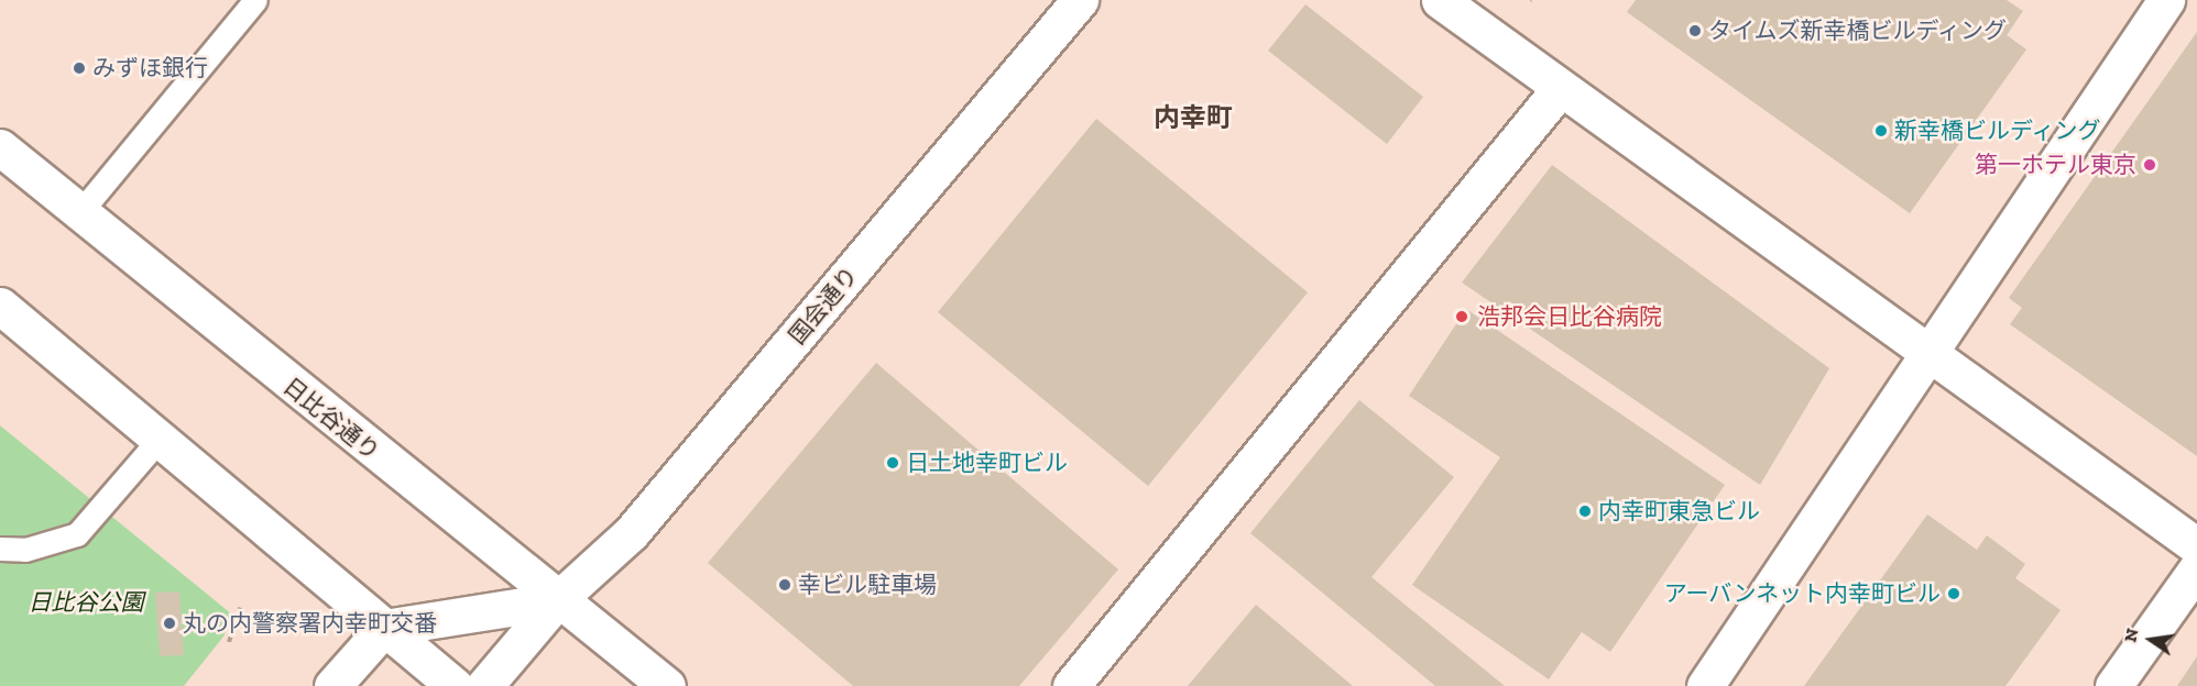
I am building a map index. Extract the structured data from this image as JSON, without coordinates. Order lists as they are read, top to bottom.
{
  "streets": {
    "street": ["国会通り", "日比谷通り"]
  },
  "crossings": [
    ["国会通り", "日比谷通り"]
  ],
  "districts": ["内幸町"],
  "parks": ["日比谷公園"],
  "places": [
    "タイムズ新幸橋ビルディング",
    "みずほ銀行",
    "新幸橋ビルディング",
    "第一ホテル東京",
    "浩邦会日比谷病院",
    "日土地幸町ビル",
    "内幸町東急ビル",
    "幸ビル駐車場",
    "アーバンネット内幸町ビル",
    "丸の内警察署内幸町交番"
  ],
  "north": "left"
}
